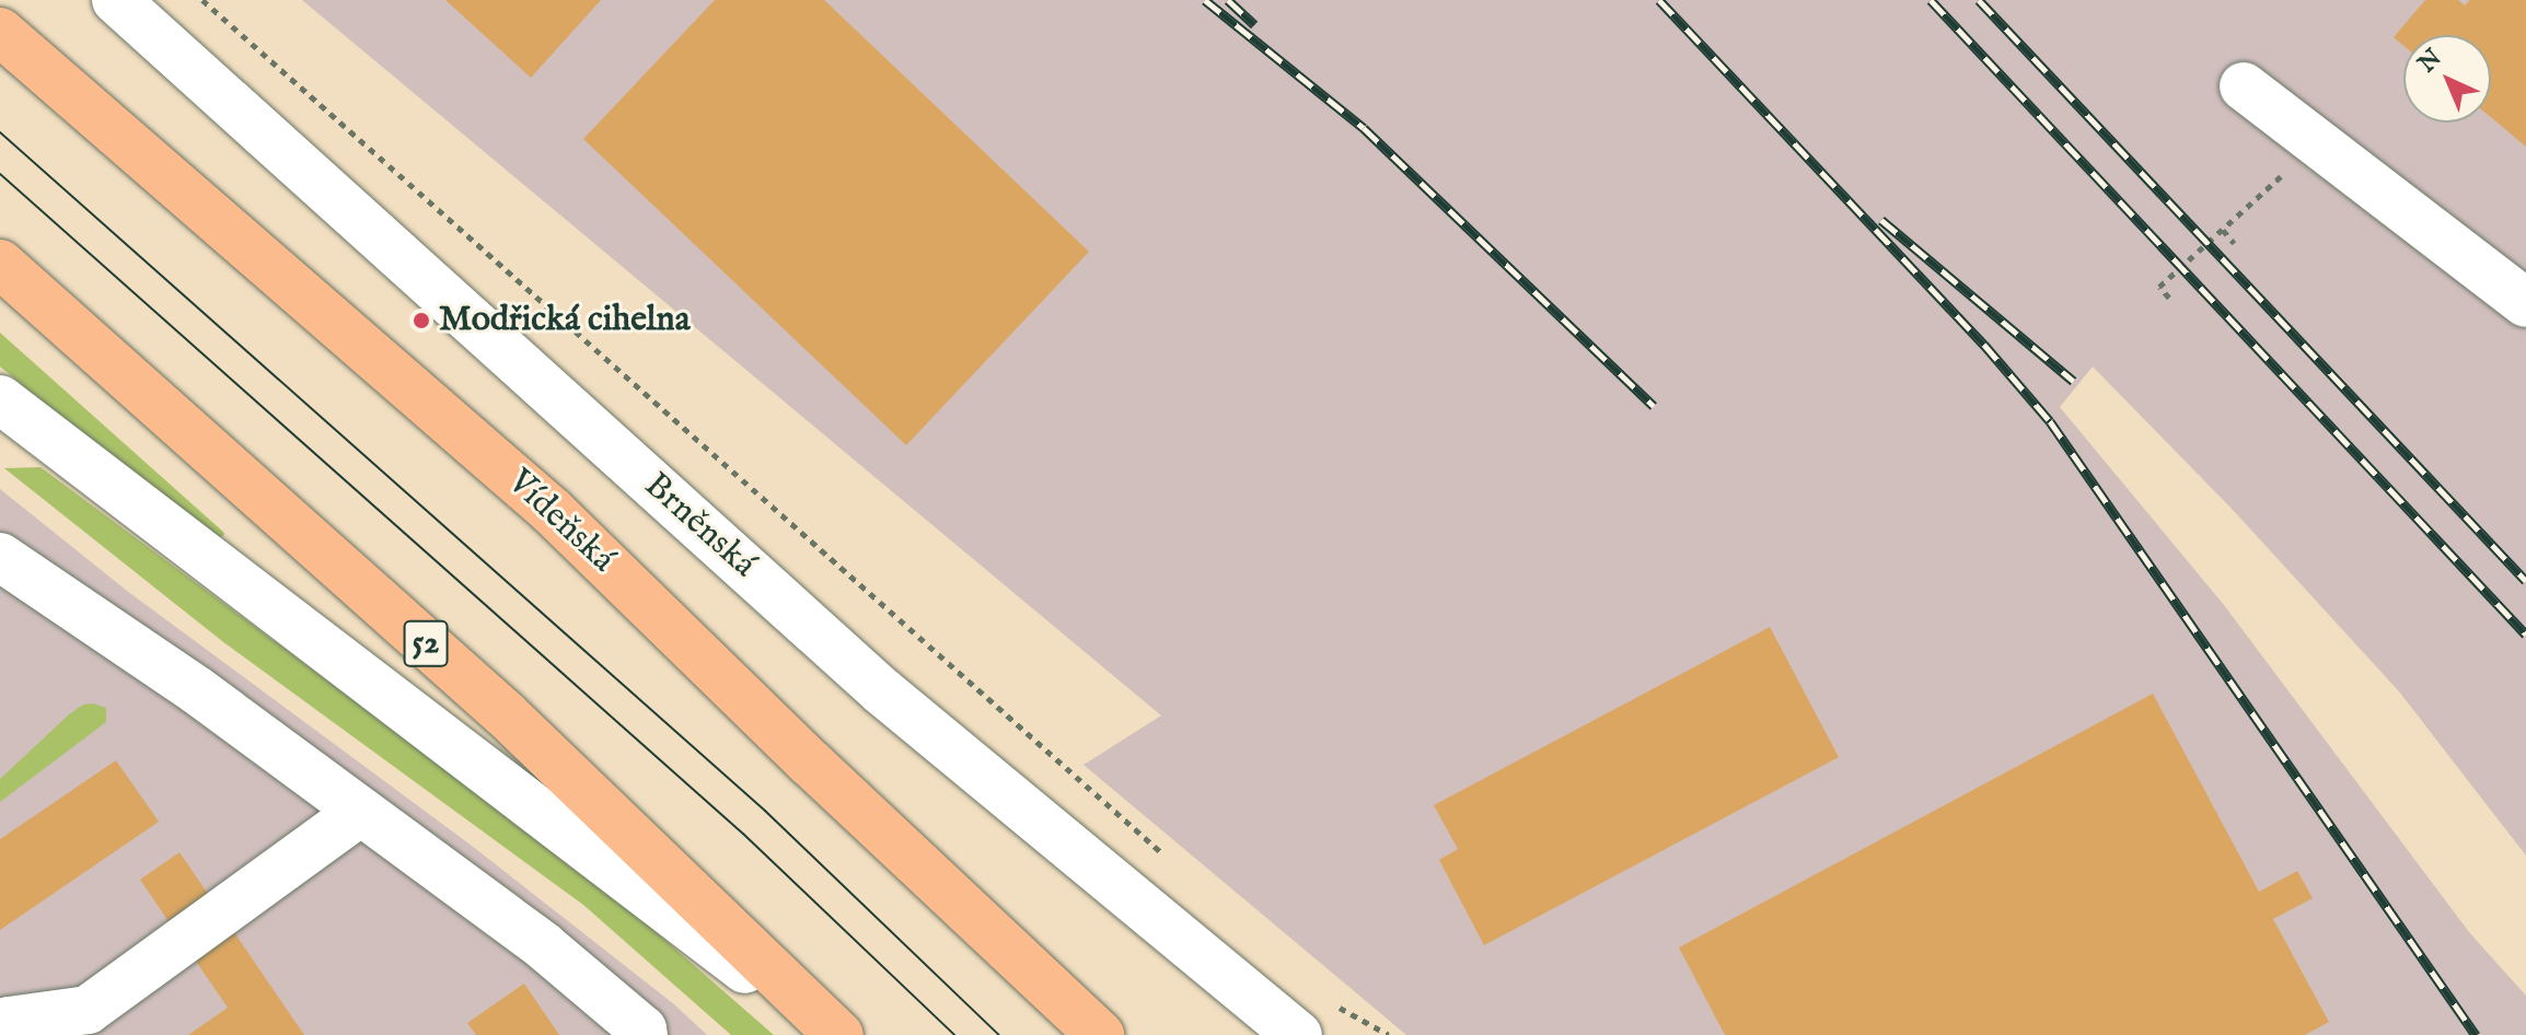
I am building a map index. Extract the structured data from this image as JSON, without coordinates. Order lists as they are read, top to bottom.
{
  "streets": {
    "highway": ["Vídeňská", "52"],
    "street": ["Brněnská"]
  },
  "places": ["Modřická cihelna"],
  "north": "top left"
}
